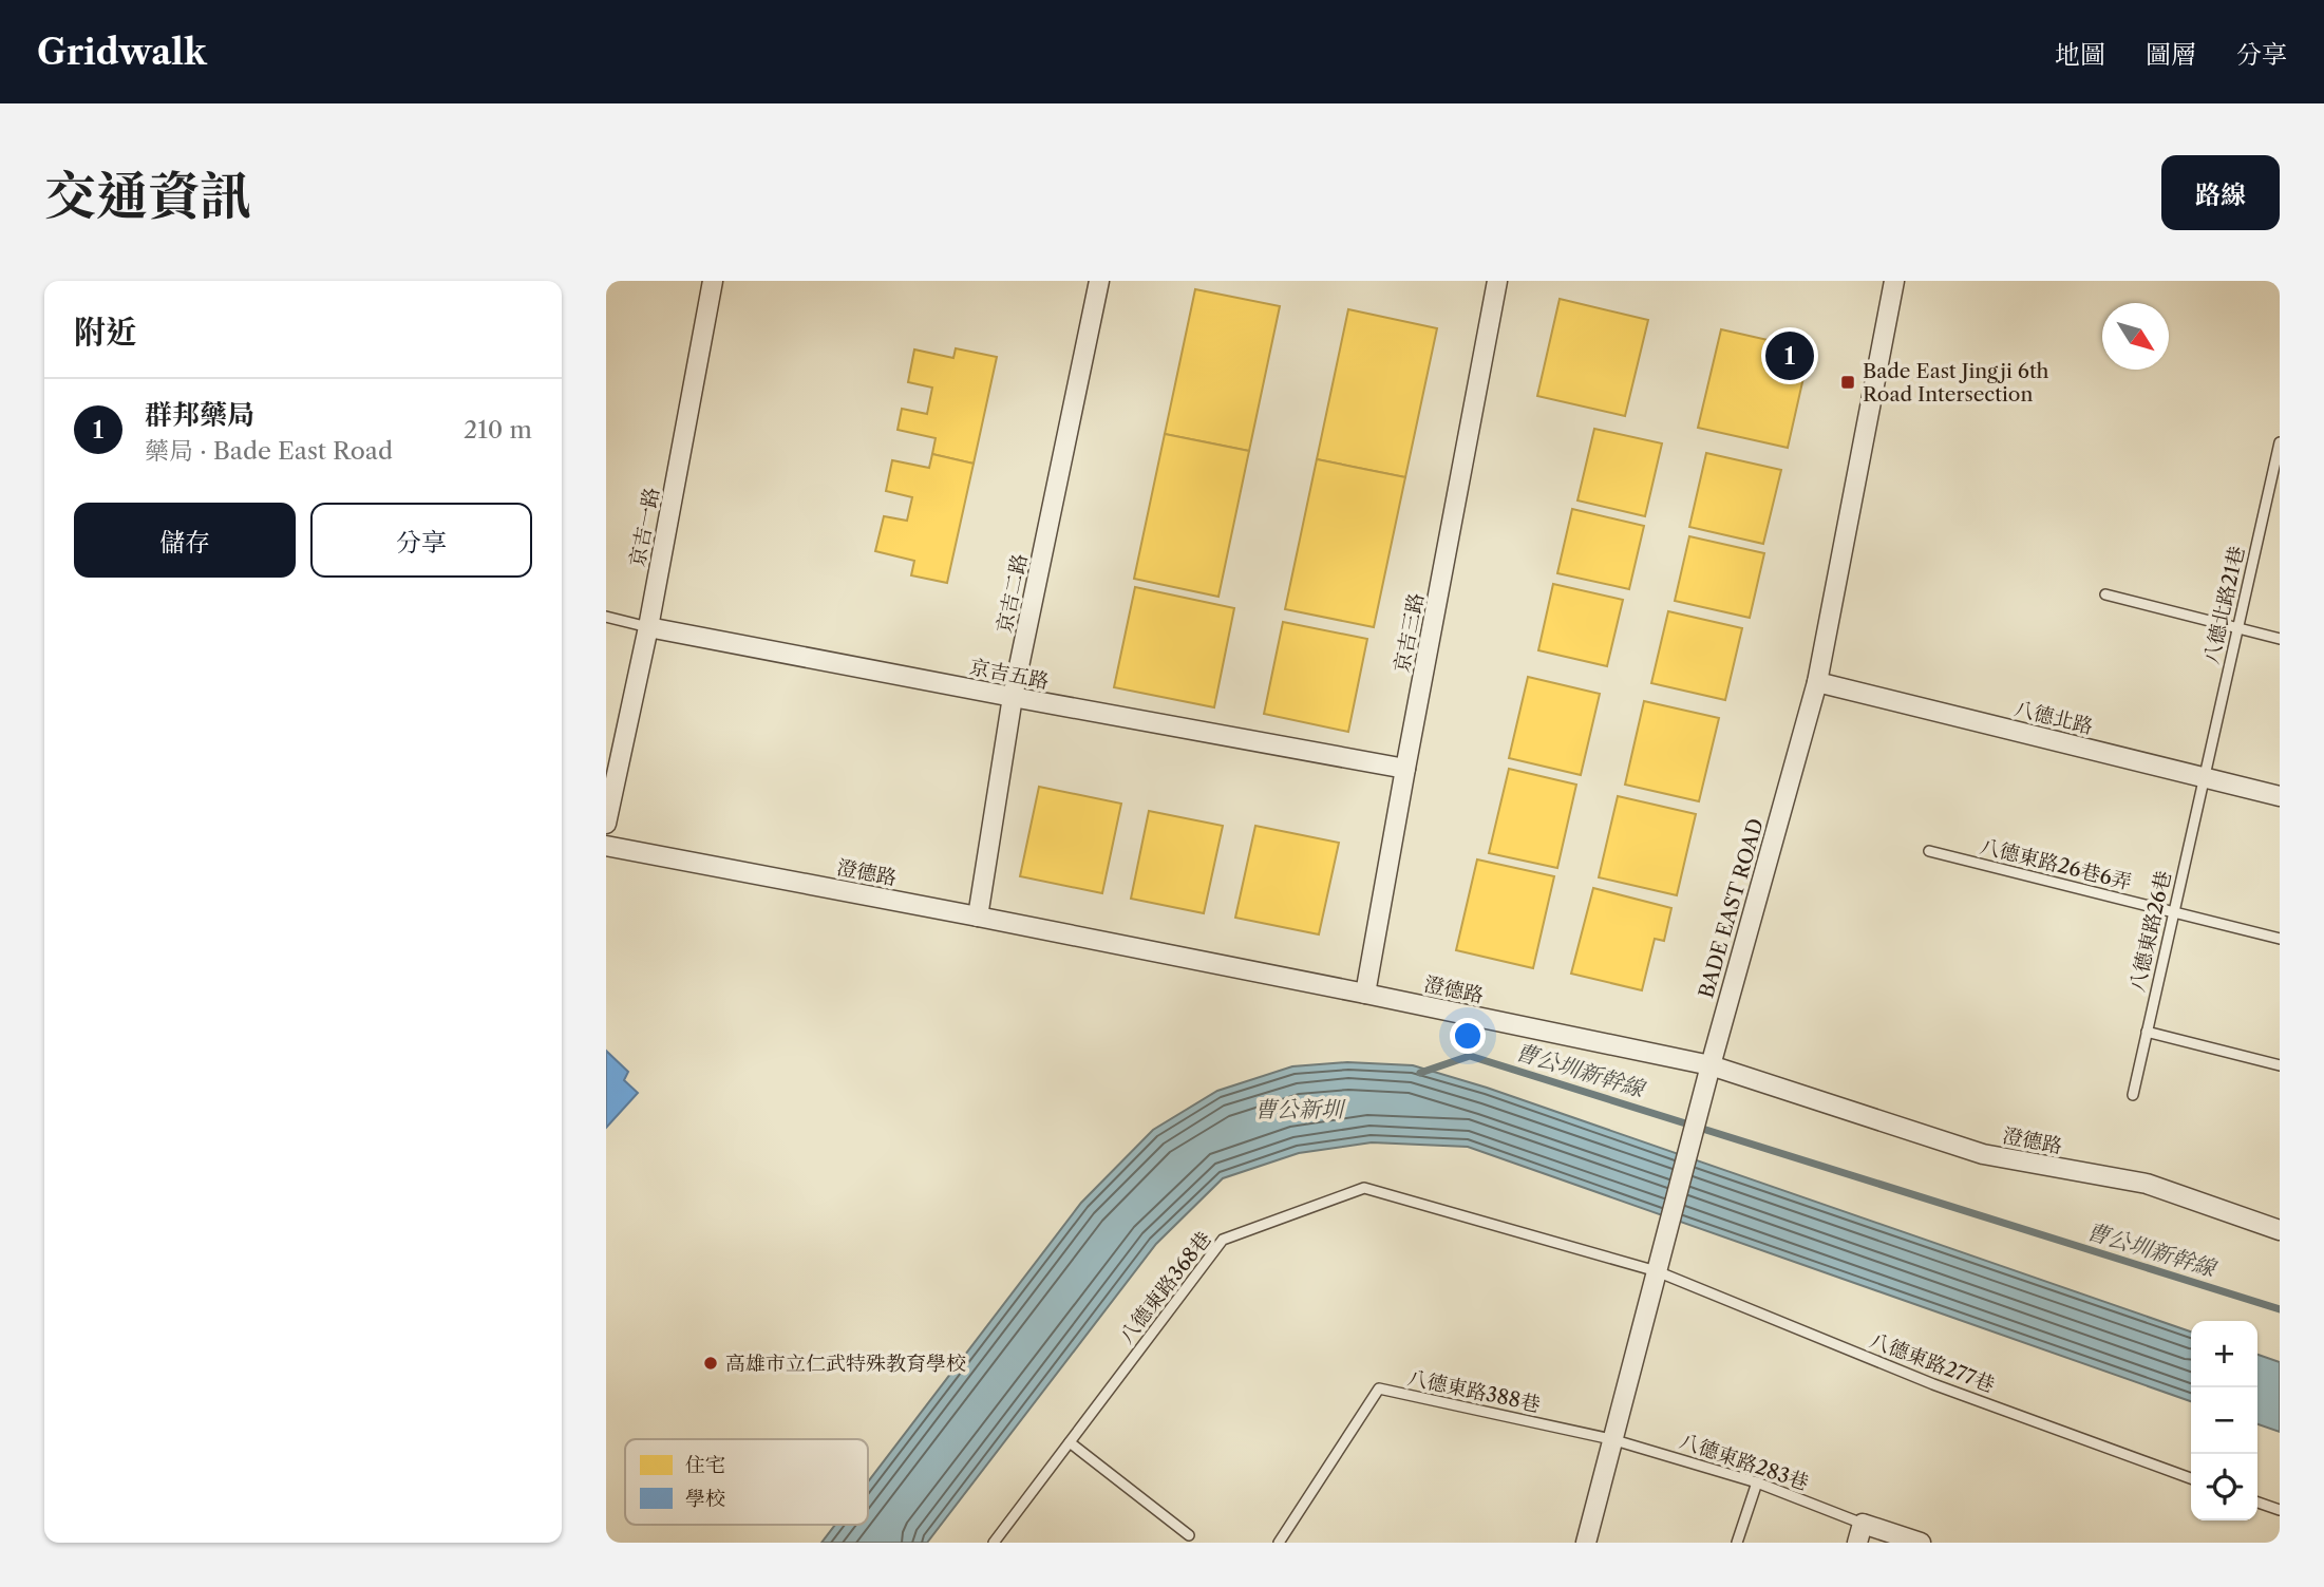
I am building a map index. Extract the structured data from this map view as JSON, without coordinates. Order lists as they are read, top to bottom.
{
  "streets": {
    "street": [
      "京吉一路",
      "京吉二路",
      "京吉三路",
      "京吉五路",
      "八德北路",
      "澄德路",
      "BADE EAST ROAD"
    ],
    "lane": [
      "八德北路21巷",
      "八德東路26巷6弄",
      "八德東路26巷",
      "八德東路368巷",
      "八德東路277巷",
      "八德東路388巷",
      "八德東路283巷"
    ]
  },
  "crossings": [
    ["京吉一路", "京吉五路"],
    ["京吉二路", "京吉五路"],
    ["京吉二路", "澄德路"],
    ["八德北路21巷", "八德北路"],
    ["八德北路21巷", "八德東路26巷"],
    ["京吉三路", "京吉五路"],
    ["京吉三路", "澄德路"],
    ["八德北路", "BADE EAST ROAD"],
    ["八德北路", "八德東路26巷"],
    ["八德東路26巷6弄", "八德東路26巷"],
    ["澄德路", "BADE EAST ROAD"],
    ["BADE EAST ROAD", "八德東路368巷"],
    ["BADE EAST ROAD", "八德東路277巷"],
    ["BADE EAST ROAD", "八德東路388巷"],
    ["BADE EAST ROAD", "八德東路283巷"],
    ["八德東路368巷", "八德東路277巷"],
    ["八德東路388巷", "八德東路283巷"]
  ],
  "water": ["曹公圳新幹線", "曹公新圳"],
  "places": {
    "transit": ["Bade East Jingji 6th Road Intersection"],
    "other": ["高雄市立仁武特殊教育學校"]
  },
  "legend": ["住宅", "學校"],
  "north": "bottom right",
  "page": {
    "header": "Gridwalk",
    "nav": ["地圖", "圖層", "分享"],
    "title": "交通資訊",
    "buttons": [
      "路線",
      ["儲存", "分享"]
    ],
    "heading": "附近",
    "pins": "1",
    "list": [
      {
        "mark": "1",
        "name": "群邦藥局",
        "note": "藥局 · Bade East Road",
        "value": "210 m"
      }
    ],
    "map_buttons": ["+", "−"]
  }
}
